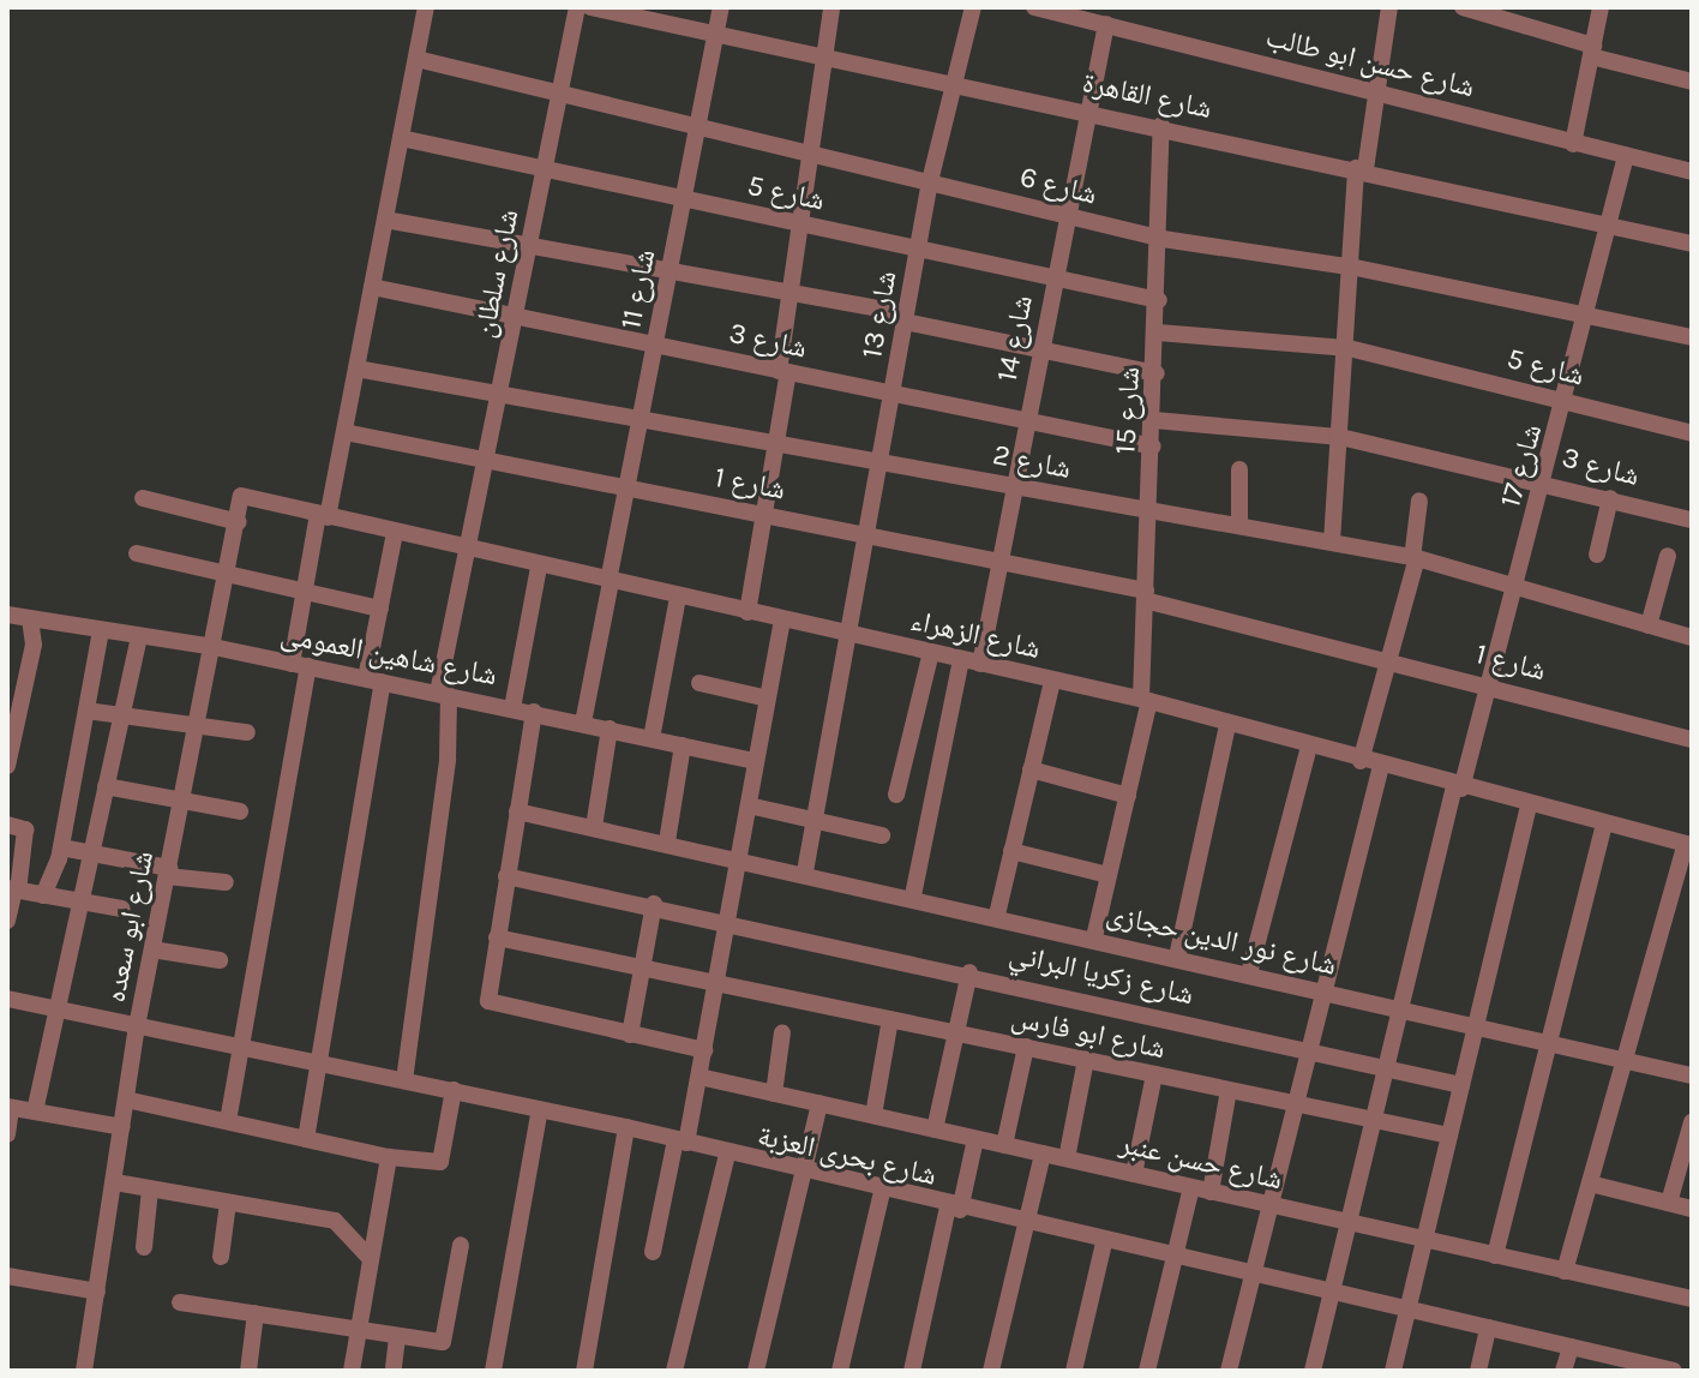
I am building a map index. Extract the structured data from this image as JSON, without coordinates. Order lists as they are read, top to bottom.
{
  "streets": {
    "street": [
      "شارع حسن ابو طالب",
      "شارع القاهرة",
      "شارع 6",
      "شارع 5",
      "شارع سلطان",
      "شارع 11",
      "شارع 13",
      "شارع 14",
      "شارع 3",
      "شارع 15",
      "شارع 2",
      "شارع 17",
      "شارع 1",
      "شارع الزهراء",
      "شارع شاهين العمومى",
      "شارع ابو سعده",
      "شارع نور الدين حجازى",
      "شارع زكريا البراني",
      "شارع ابو فارس",
      "شارع بحرى العزبة",
      "شارع حسن عنبر"
    ]
  },
  "crossings": [
    ["شارع حسن ابو طالب", "شارع 14"],
    ["شارع حسن ابو طالب", "شارع 17"],
    ["شارع القاهرة", "شارع 11"],
    ["شارع القاهرة", "شارع 13"],
    ["شارع القاهرة", "شارع 14"],
    ["شارع القاهرة", "شارع 15"],
    ["شارع القاهرة", "شارع 17"],
    ["شارع 6", "شارع سلطان"],
    ["شارع 6", "شارع 11"],
    ["شارع 6", "شارع 13"],
    ["شارع 6", "شارع 14"],
    ["شارع 6", "شارع 15"],
    ["شارع 6", "شارع 17"],
    ["شارع 5", "شارع سلطان"],
    ["شارع 5", "شارع 11"],
    ["شارع 5", "شارع 13"],
    ["شارع 5", "شارع 14"],
    ["شارع 5", "شارع 15"],
    ["شارع 5", "شارع 17"],
    ["شارع سلطان", "شارع 3"],
    ["شارع سلطان", "شارع 2"],
    ["شارع سلطان", "شارع 1"],
    ["شارع سلطان", "شارع الزهراء"],
    ["شارع سلطان", "شارع شاهين العمومى"],
    ["شارع سلطان", "شارع بحرى العزبة"],
    ["شارع 11", "شارع 3"],
    ["شارع 11", "شارع 2"],
    ["شارع 11", "شارع 1"],
    ["شارع 11", "شارع الزهراء"],
    ["شارع 11", "شارع شاهين العمومى"],
    ["شارع 13", "شارع 3"],
    ["شارع 13", "شارع 2"],
    ["شارع 13", "شارع 1"],
    ["شارع 13", "شارع الزهراء"],
    ["شارع 13", "شارع نور الدين حجازى"],
    ["شارع 14", "شارع 3"],
    ["شارع 14", "شارع 2"],
    ["شارع 14", "شارع 1"],
    ["شارع 14", "شارع الزهراء"],
    ["شارع 3", "شارع 15"],
    ["شارع 3", "شارع 17"],
    ["شارع 15", "شارع 2"],
    ["شارع 15", "شارع 1"],
    ["شارع 15", "شارع الزهراء"],
    ["شارع 15", "شارع نور الدين حجازى"],
    ["شارع 2", "شارع 17"],
    ["شارع 17", "شارع 1"],
    ["شارع 17", "شارع الزهراء"],
    ["شارع 17", "شارع نور الدين حجازى"],
    ["شارع 17", "شارع زكريا البراني"],
    ["شارع 17", "شارع ابو فارس"],
    ["شارع 17", "شارع بحرى العزبة"],
    ["شارع 17", "شارع حسن عنبر"],
    ["شارع الزهراء", "شارع ابو سعده"],
    ["شارع شاهين العمومى", "شارع ابو سعده"],
    ["شارع ابو سعده", "شارع بحرى العزبة"]
  ]
}
